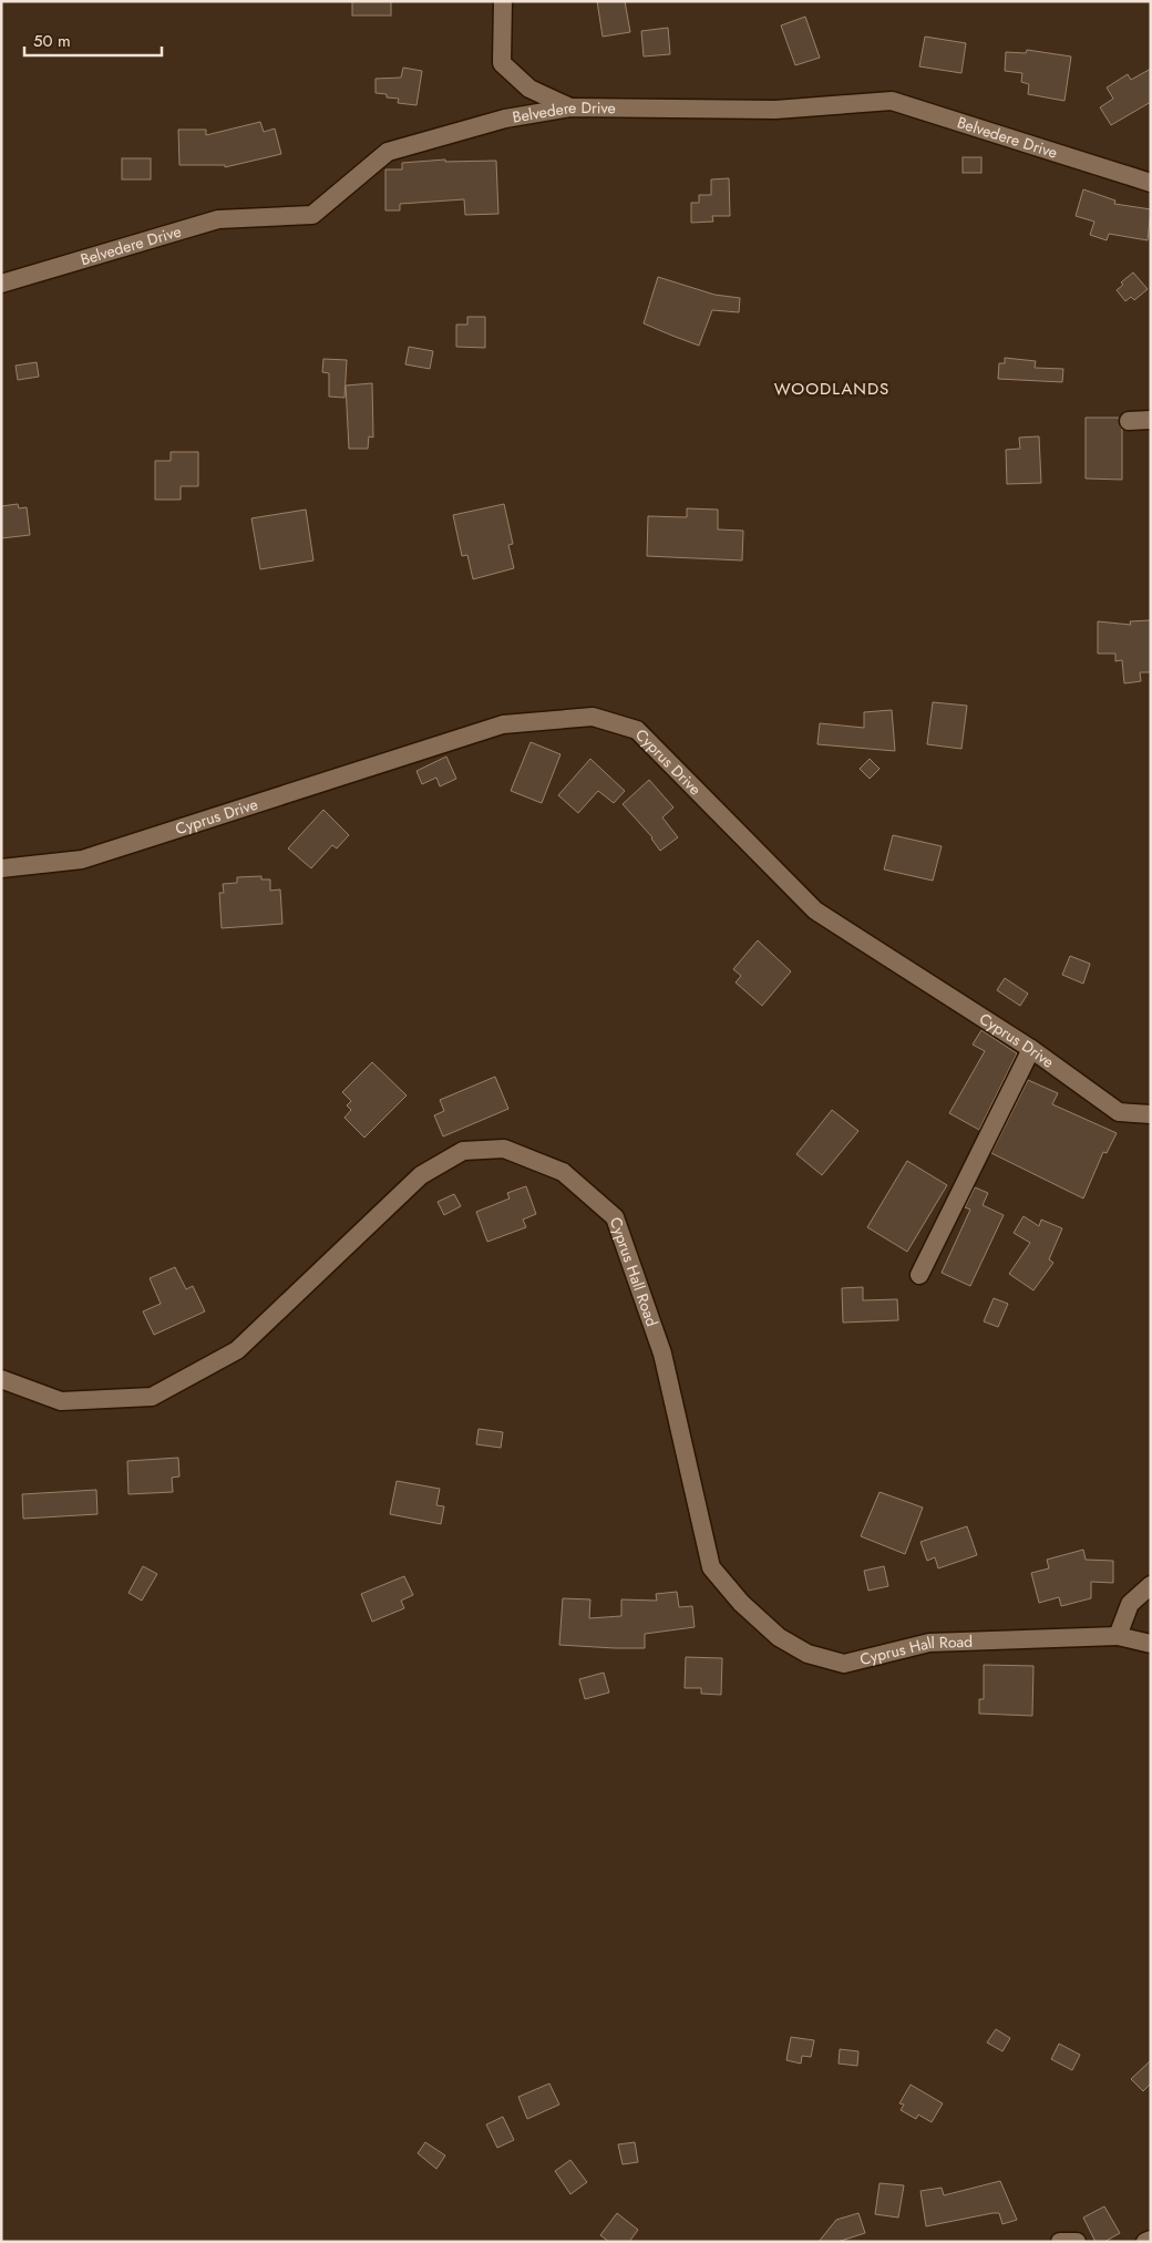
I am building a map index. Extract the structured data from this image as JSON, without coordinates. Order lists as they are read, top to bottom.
{
  "streets": {
    "street": ["Belvedere Drive", "Cyprus Drive", "Cyprus Hall Road"]
  },
  "districts": ["WOODLANDS"],
  "scale_bar": "50 m"
}
